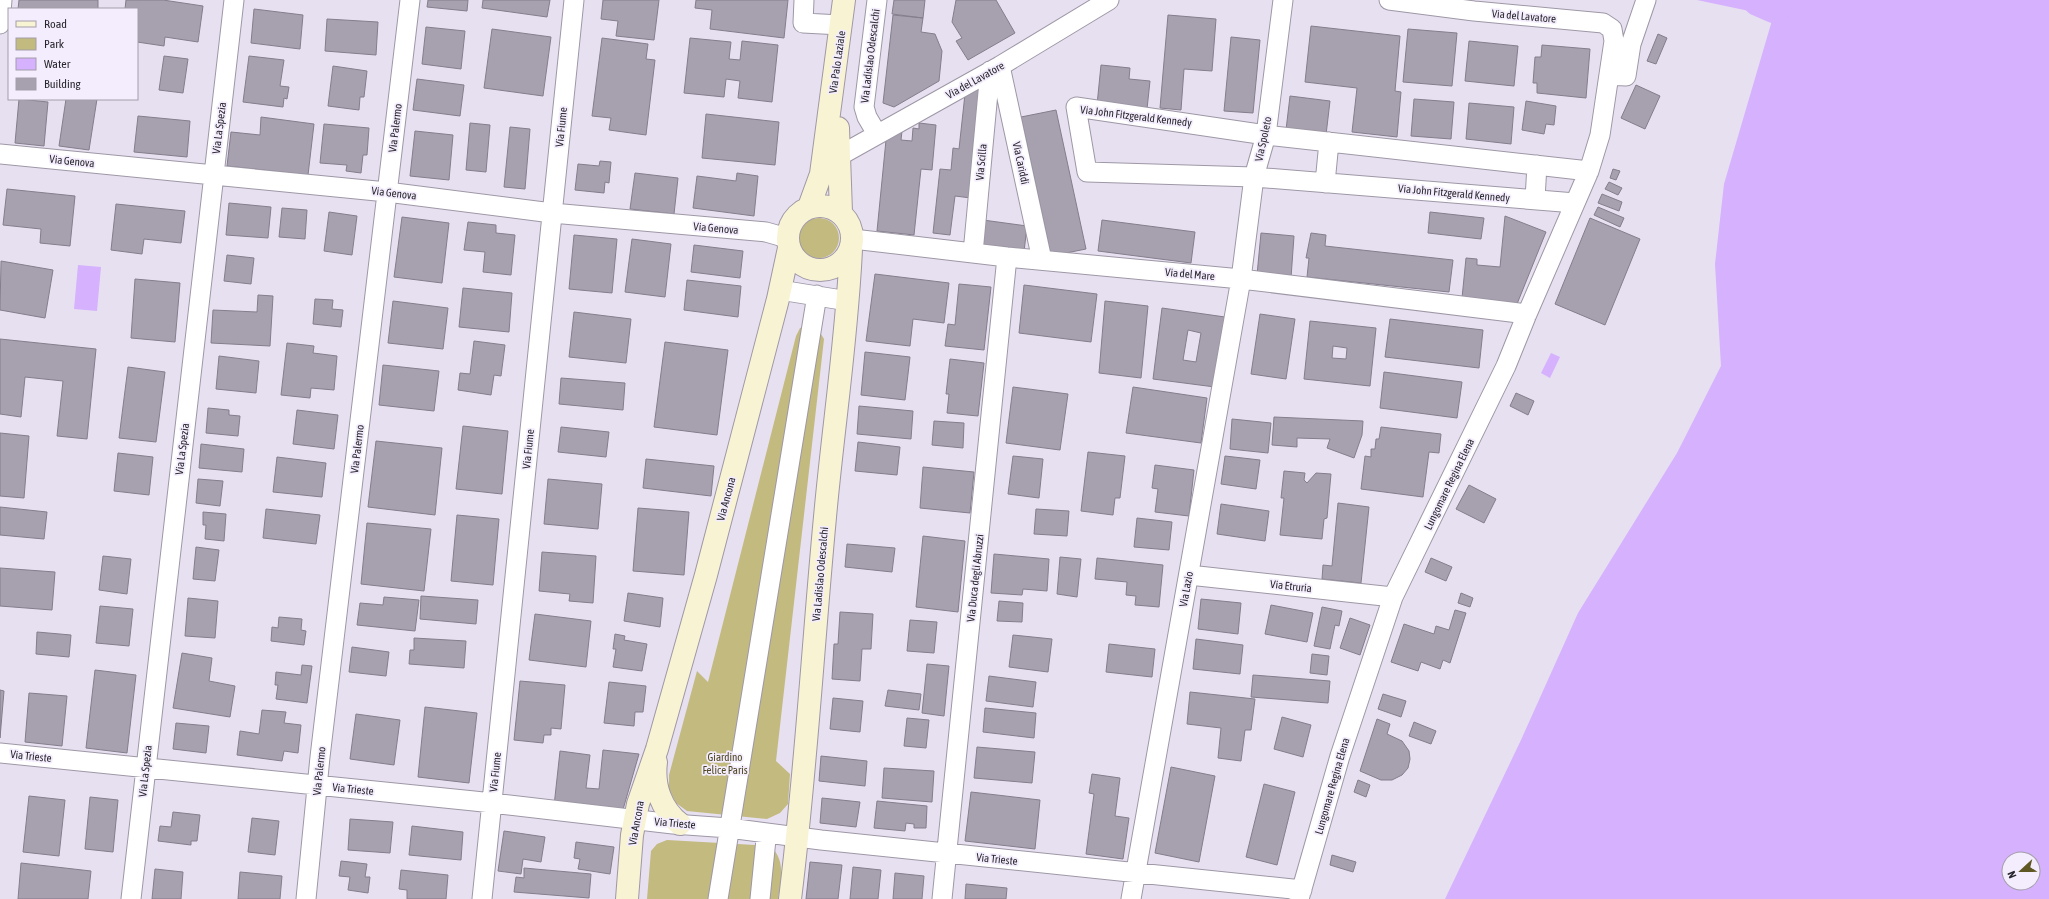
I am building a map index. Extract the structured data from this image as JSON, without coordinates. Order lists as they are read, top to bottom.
{
  "streets": {
    "street": [
      "Via del Lavatore",
      "Via Ladislao Odescalchi",
      "Via Palo Laziale",
      "Via John Fitzgerald Kennedy",
      "Via Fiume",
      "Via La Spezia",
      "Via Palermo",
      "Via Spoleto",
      "Via Genova",
      "Via Scilla",
      "Via Cariddi",
      "Via del Mare",
      "Lungomare Regina Elena",
      "Via Ancona",
      "Via Duca degli Abruzzi",
      "Via Etruria",
      "Via Lazio",
      "Via Trieste"
    ]
  },
  "crossings": [
    ["Via del Lavatore", "Via Ladislao Odescalchi"],
    ["Via del Lavatore", "Via Palo Laziale"],
    ["Via del Lavatore", "Via Scilla"],
    ["Via del Lavatore", "Via Cariddi"],
    ["Via del Lavatore", "Lungomare Regina Elena"],
    ["Via Ladislao Odescalchi", "Via Palo Laziale"],
    ["Via Ladislao Odescalchi", "Via Genova"],
    ["Via Ladislao Odescalchi", "Via del Mare"],
    ["Via Ladislao Odescalchi", "Via Ancona"],
    ["Via Ladislao Odescalchi", "Via Trieste"],
    ["Via Palo Laziale", "Via Genova"],
    ["Via Palo Laziale", "Via del Mare"],
    ["Via Palo Laziale", "Via Ancona"],
    ["Via John Fitzgerald Kennedy", "Via Spoleto"],
    ["Via John Fitzgerald Kennedy", "Lungomare Regina Elena"],
    ["Via Fiume", "Via Genova"],
    ["Via Fiume", "Via Trieste"],
    ["Via La Spezia", "Via Genova"],
    ["Via La Spezia", "Via Trieste"],
    ["Via Palermo", "Via Genova"],
    ["Via Palermo", "Via Trieste"],
    ["Via Spoleto", "Via del Mare"],
    ["Via Spoleto", "Via Lazio"],
    ["Via Genova", "Via del Mare"],
    ["Via Genova", "Via Ancona"],
    ["Via Scilla", "Via Cariddi"],
    ["Via Scilla", "Via del Mare"],
    ["Via Cariddi", "Via del Mare"],
    ["Via del Mare", "Lungomare Regina Elena"],
    ["Via del Mare", "Via Ancona"],
    ["Via del Mare", "Via Duca degli Abruzzi"],
    ["Via del Mare", "Via Lazio"],
    ["Lungomare Regina Elena", "Via Etruria"],
    ["Lungomare Regina Elena", "Via Trieste"],
    ["Via Ancona", "Via Trieste"],
    ["Via Duca degli Abruzzi", "Via Trieste"],
    ["Via Etruria", "Via Lazio"],
    ["Via Lazio", "Via Trieste"]
  ],
  "parks": ["Giardino Felice Paris"],
  "legend": [
    "Road",
    "Park",
    "Water",
    "Building"
  ],
  "north": "left"
}
